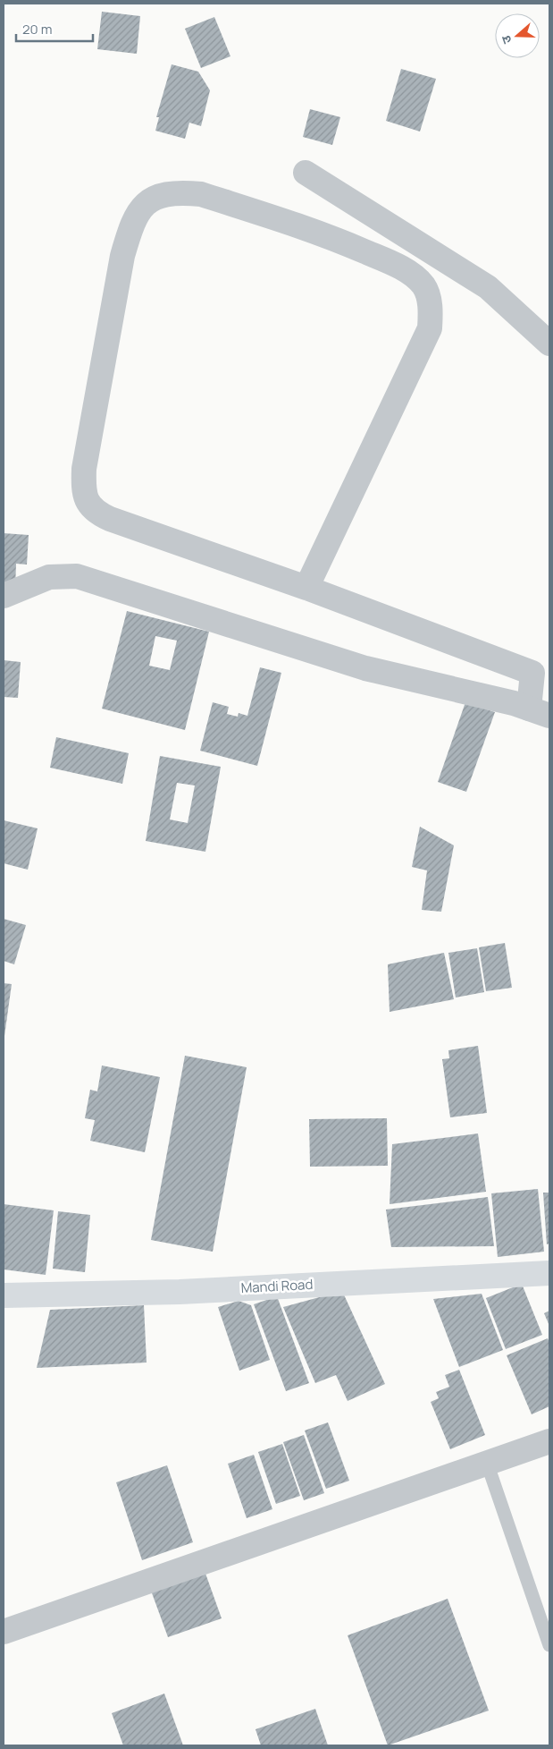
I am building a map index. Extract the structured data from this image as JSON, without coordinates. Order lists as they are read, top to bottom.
{
  "streets": {
    "street": ["Mandi Road"]
  },
  "scale_bar": "20 m",
  "north": "left"
}
